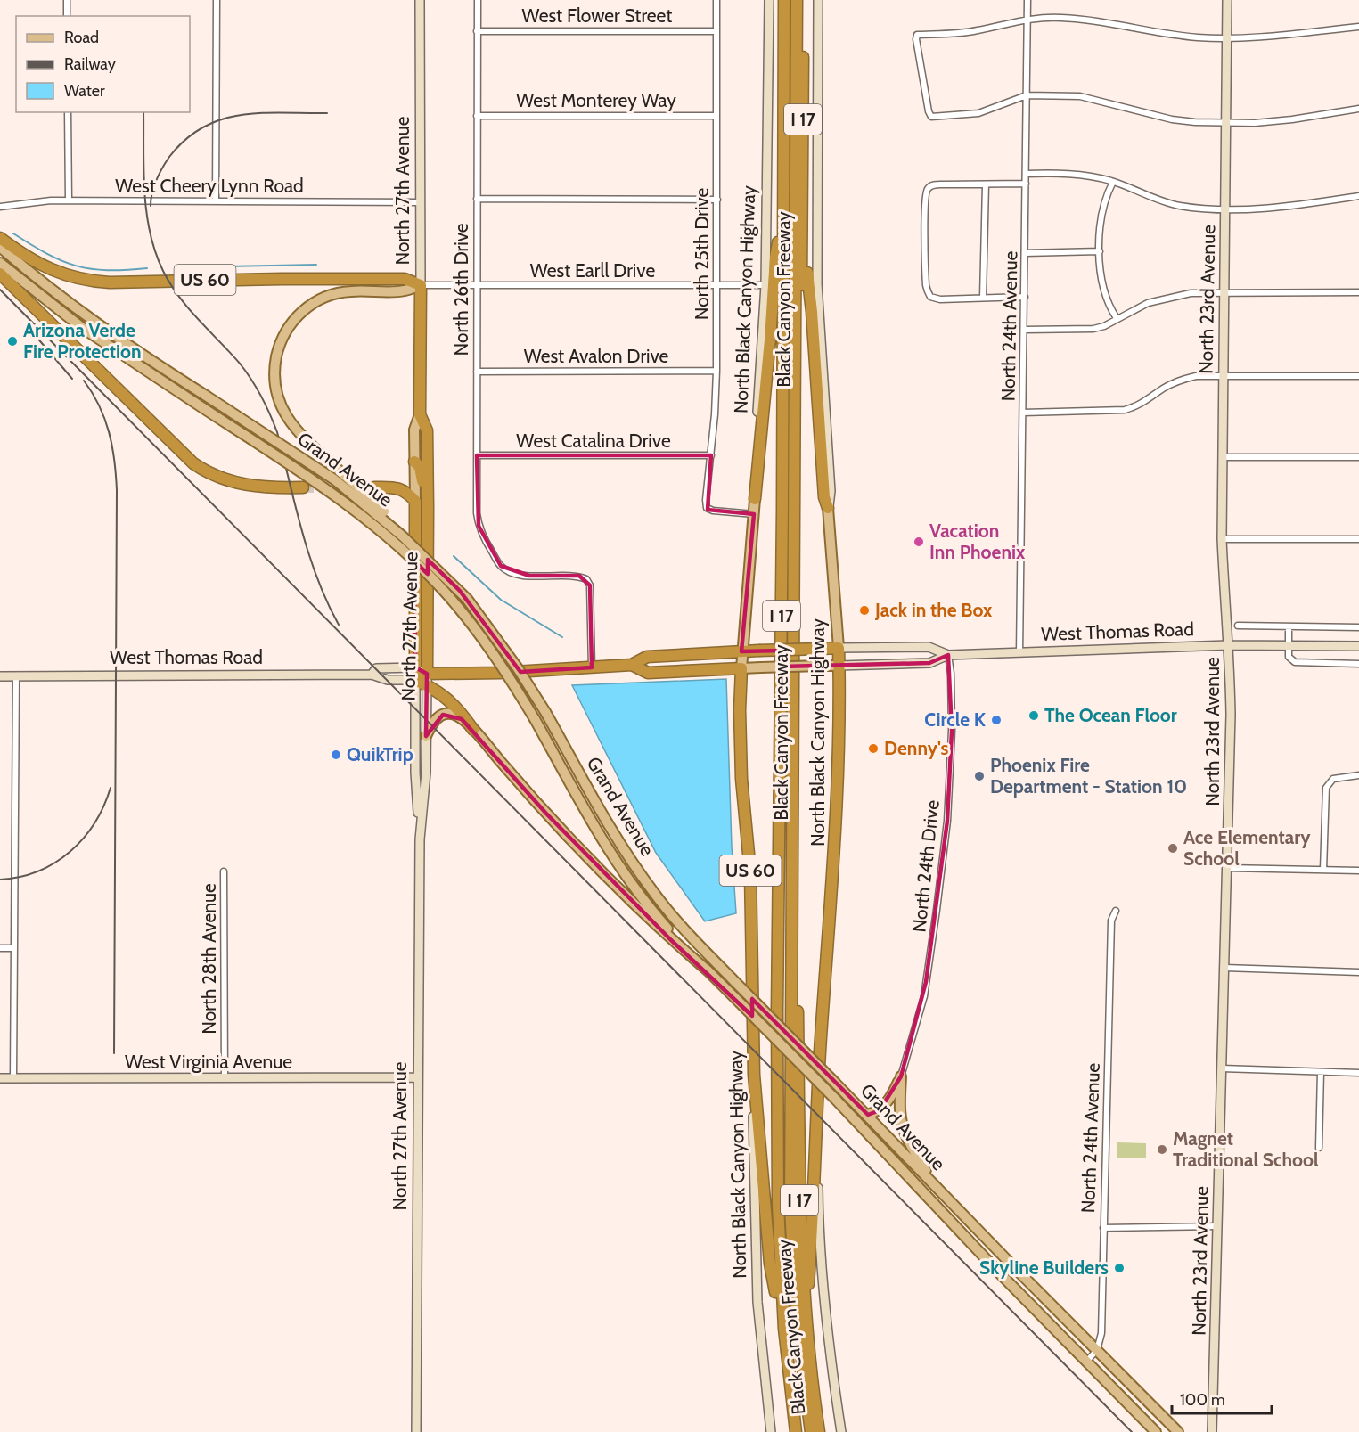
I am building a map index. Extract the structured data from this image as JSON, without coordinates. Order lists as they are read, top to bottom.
{
  "streets": {
    "highway": [
      "I 17",
      "North 27th Avenue",
      "US 60",
      "North Black Canyon Highway",
      "Black Canyon Freeway",
      "West Thomas Road"
    ],
    "main road": ["North 23rd Avenue", "Grand Avenue", "West Virginia Avenue"],
    "street": [
      "West Flower Street",
      "West Monterey Way",
      "West Cheery Lynn Road",
      "North 25th Drive",
      "West Earll Drive",
      "North 26th Drive",
      "North 24th Avenue",
      "West Avalon Drive",
      "West Catalina Drive",
      "North 24th Drive",
      "North 28th Avenue"
    ]
  },
  "crossings": [
    ["West Flower Street", "North 25th Drive"],
    ["West Flower Street", "North 26th Drive"],
    ["West Monterey Way", "North 25th Drive"],
    ["West Monterey Way", "North 26th Drive"],
    ["West Cheery Lynn Road", "North 27th Avenue"],
    ["North 27th Avenue", "West Earll Drive"],
    ["North 27th Avenue", "US 60"],
    ["North 27th Avenue", "West Thomas Road"],
    ["North 27th Avenue", "West Virginia Avenue"],
    ["North 25th Drive", "West Earll Drive"],
    ["North 25th Drive", "North Black Canyon Highway"],
    ["North 25th Drive", "West Avalon Drive"],
    ["North 25th Drive", "West Catalina Drive"],
    ["West Earll Drive", "US 60"],
    ["West Earll Drive", "North 26th Drive"],
    ["West Earll Drive", "North Black Canyon Highway"],
    ["North 26th Drive", "West Avalon Drive"],
    ["North 26th Drive", "West Catalina Drive"],
    ["North 26th Drive", "West Thomas Road"],
    ["North Black Canyon Highway", "West Thomas Road"],
    ["North 23rd Avenue", "West Thomas Road"],
    ["North 24th Avenue", "Grand Avenue"],
    ["North 24th Avenue", "West Thomas Road"],
    ["West Thomas Road", "North 24th Drive"],
    ["North 28th Avenue", "West Virginia Avenue"]
  ],
  "places": [
    "Arizona Verde Fire Protection",
    "Vacation Inn Phoenix",
    "Jack in the Box",
    "The Ocean Floor",
    "Circle K",
    "Denny's",
    "QuikTrip",
    "Phoenix Fire Department - Station 10",
    "Ace Elementary School",
    "Magnet Traditional School",
    "Skyline Builders"
  ],
  "legend": ["Road", "Railway", "Water"],
  "scale_bar": "100 m"
}
